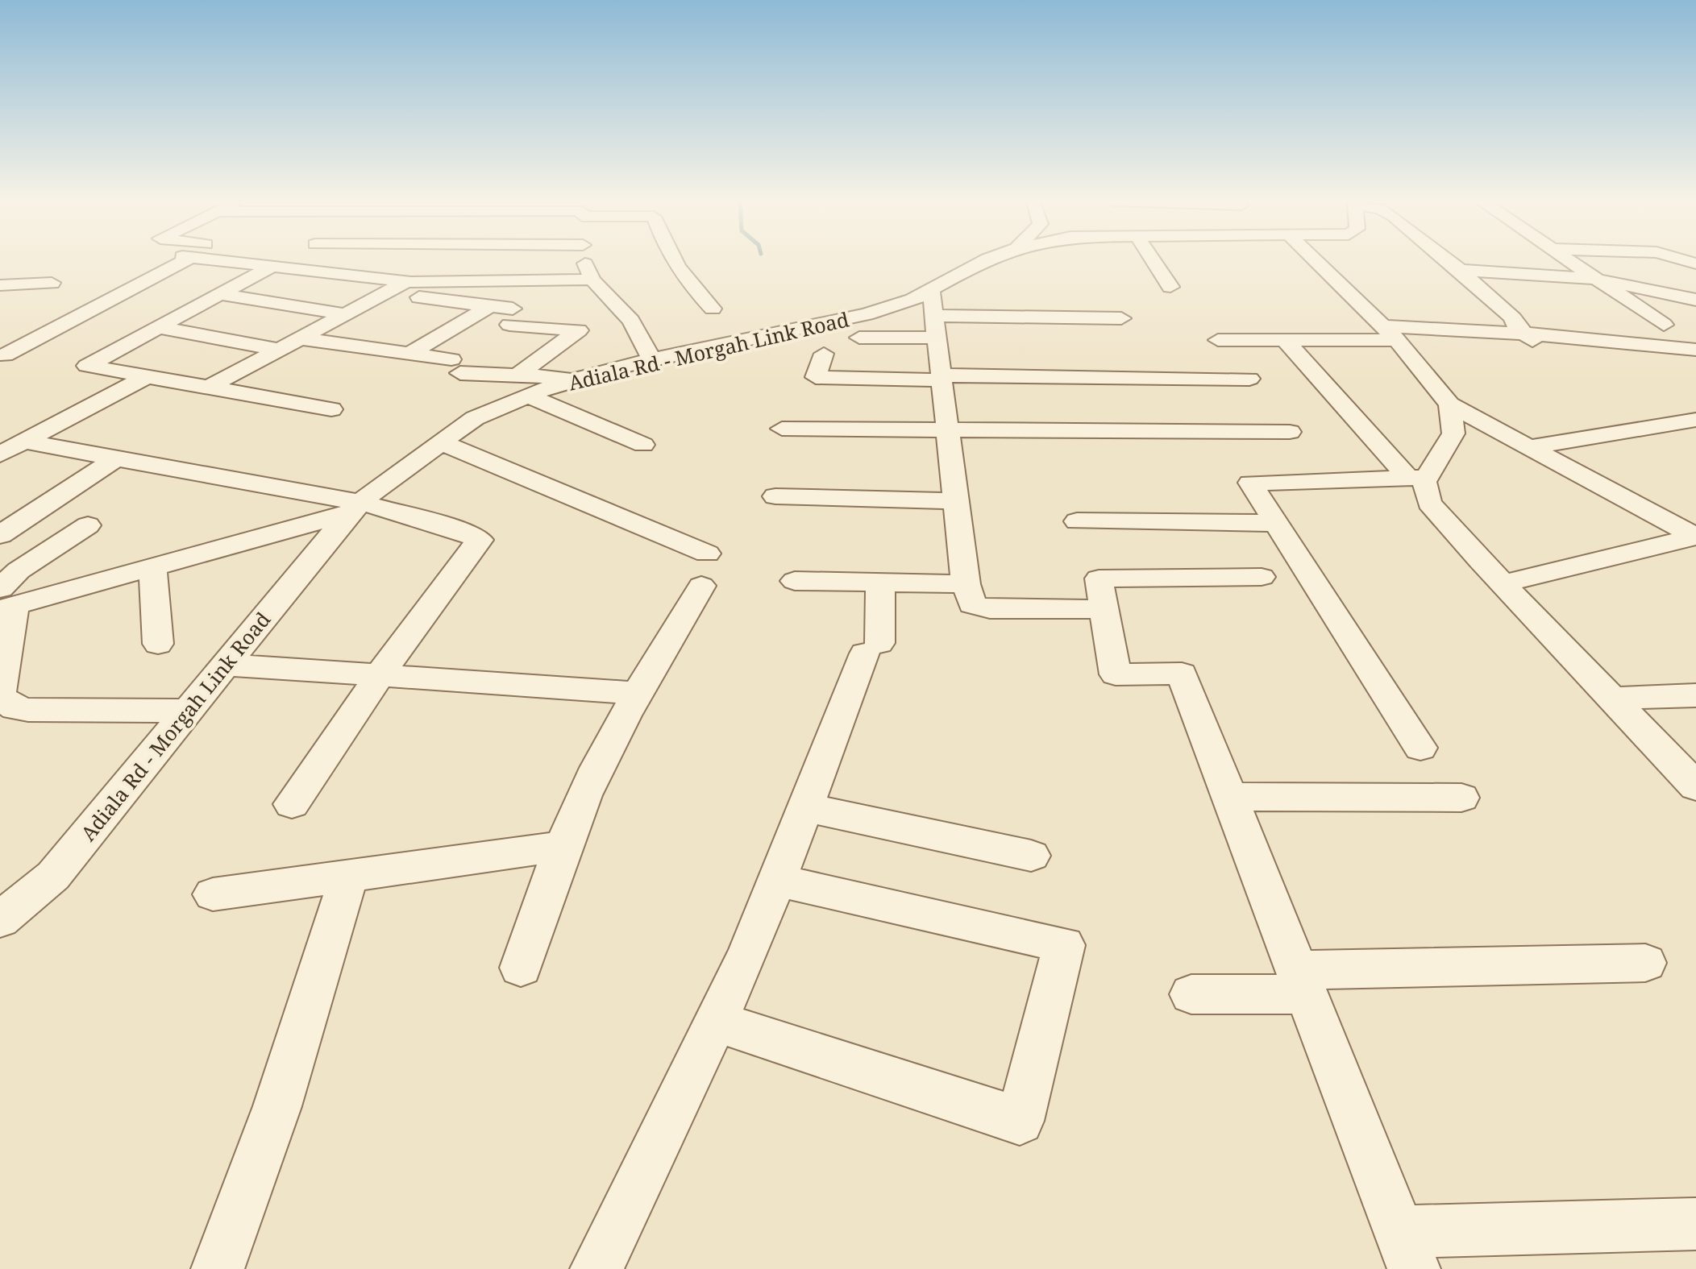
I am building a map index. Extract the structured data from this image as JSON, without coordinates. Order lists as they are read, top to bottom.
{
  "streets": {
    "street": ["Adiala Rd - Morgah Link Road"]
  }
}
